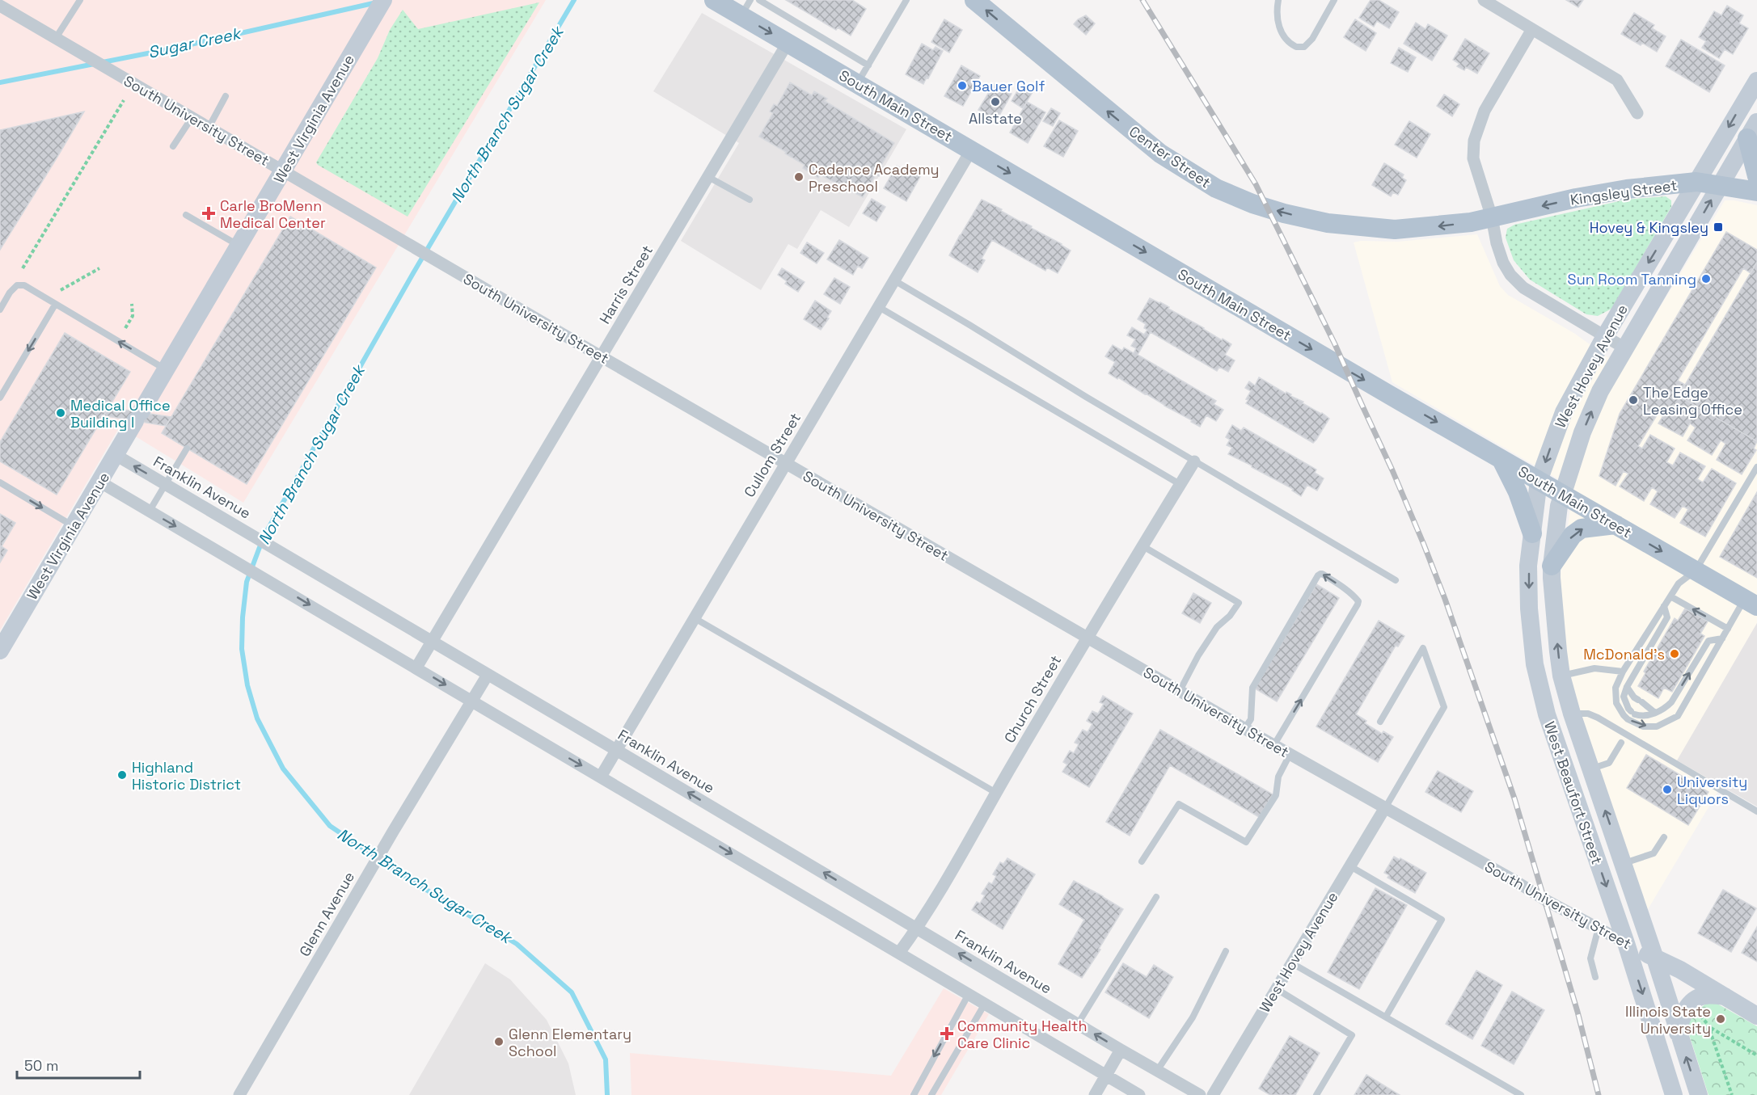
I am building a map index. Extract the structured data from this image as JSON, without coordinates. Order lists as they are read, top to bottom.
{
  "streets": {
    "main road": [
      "South Main Street",
      "West Virginia Avenue",
      "South University Street",
      "Center Street",
      "Kingsley Street",
      "West Hovey Avenue",
      "West Beaufort Street"
    ],
    "street": [
      "Harris Street",
      "Cullom Street",
      "Franklin Avenue",
      "Church Street",
      "Glenn Avenue"
    ]
  },
  "crossings": [
    ["South Main Street", "Harris Street"],
    ["South Main Street", "West Hovey Avenue"],
    ["South Main Street", "Cullom Street"],
    ["South Main Street", "West Beaufort Street"],
    ["West Virginia Avenue", "South University Street"],
    ["West Virginia Avenue", "Franklin Avenue"],
    ["South University Street", "Harris Street"],
    ["South University Street", "West Hovey Avenue"],
    ["South University Street", "Cullom Street"],
    ["South University Street", "Church Street"],
    ["South University Street", "West Beaufort Street"],
    ["Center Street", "Kingsley Street"],
    ["Kingsley Street", "West Hovey Avenue"],
    ["Harris Street", "Franklin Avenue"],
    ["West Hovey Avenue", "West Beaufort Street"],
    ["Cullom Street", "Franklin Avenue"],
    ["Franklin Avenue", "Church Street"],
    ["Franklin Avenue", "Glenn Avenue"]
  ],
  "one_way": ["South Main Street", "Center Street", "Kingsley Street"],
  "water": ["Sugar Creek", "North Branch Sugar Creek"],
  "places": {
    "other": [
      "Bauer Golf",
      "Allstate",
      "Cadence Academy Preschool",
      "Sun Room Tanning",
      "The Edge Leasing Office",
      "Medical Office Building I",
      "McDonald's",
      "Highland Historic District",
      "University Liquors",
      "Illinois State University",
      "Glenn Elementary School"
    ],
    "health": ["Carle BroMenn Medical Center", "Community Health Care Clinic"],
    "transit": ["Hovey & Kingsley"]
  },
  "scale_bar": "50 m"
}
